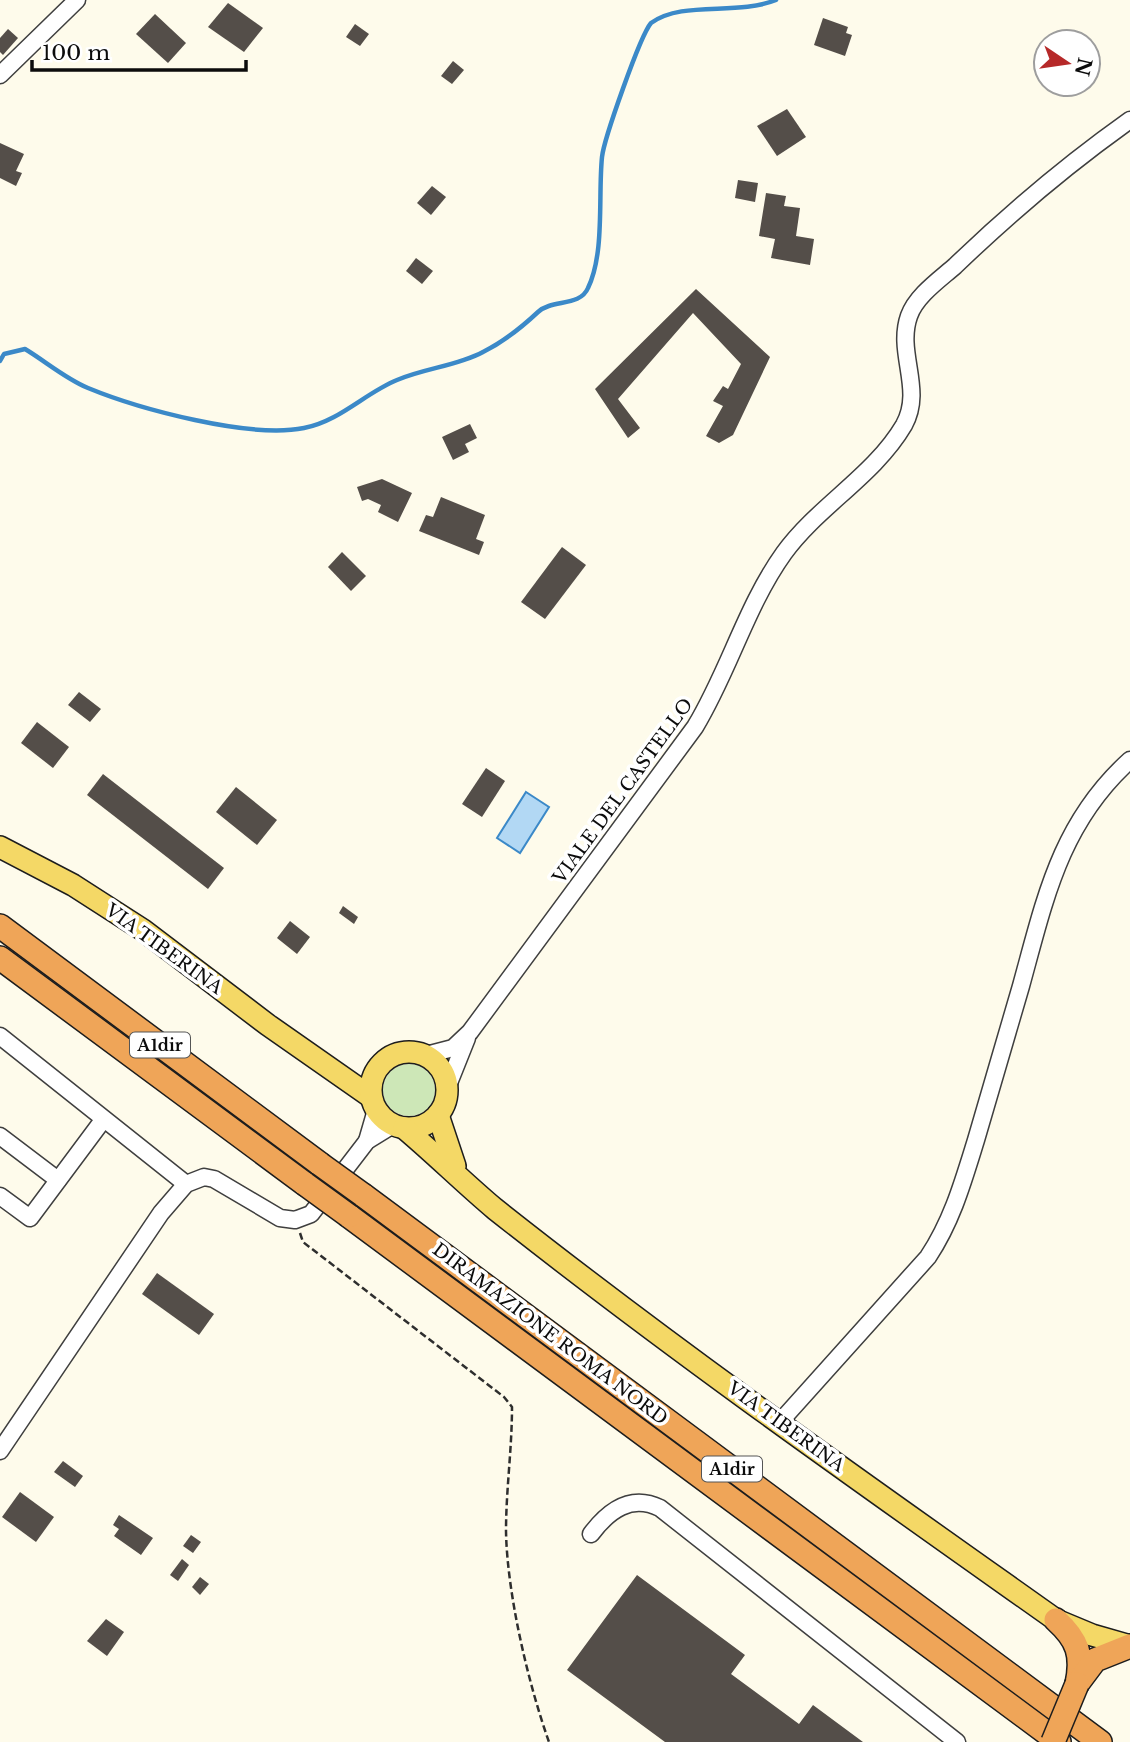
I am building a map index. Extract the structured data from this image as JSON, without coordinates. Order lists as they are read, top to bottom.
{
  "streets": {
    "highway": ["A1dir", "DIRAMAZIONE ROMA NORD"],
    "main road": ["VIA TIBERINA"],
    "street": ["VIALE DEL CASTELLO"]
  },
  "scale_bar": "100 m",
  "north": "right"
}
